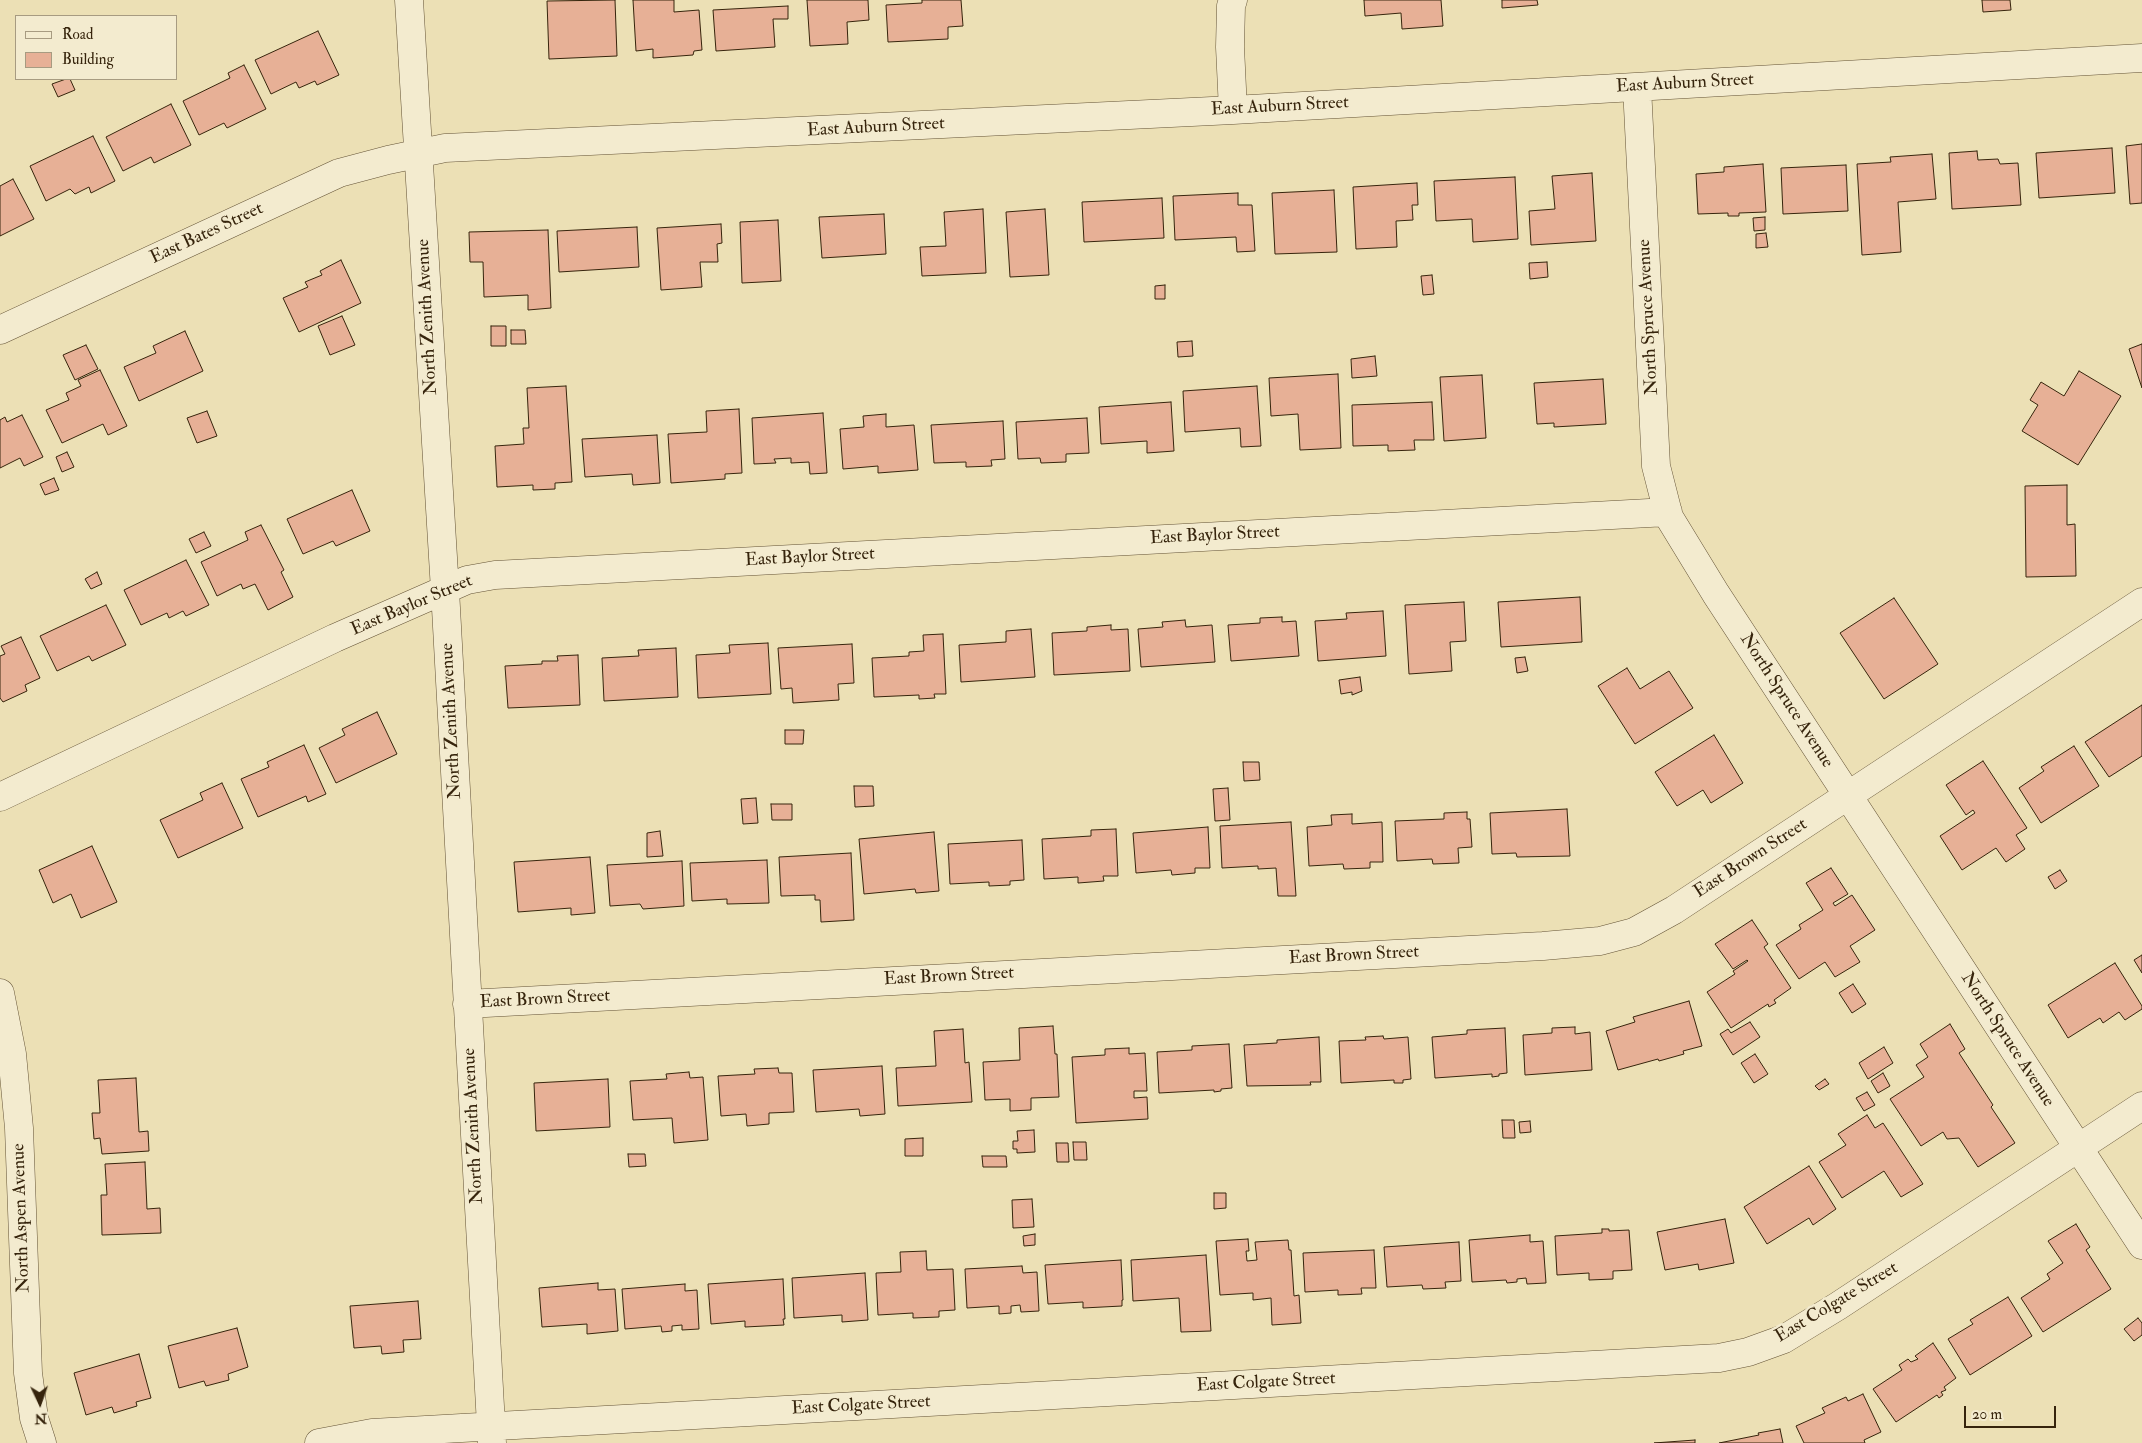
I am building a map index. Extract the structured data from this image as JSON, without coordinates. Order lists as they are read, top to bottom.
{
  "streets": {
    "street": [
      "East Auburn Street",
      "East Bates Street",
      "North Zenith Avenue",
      "North Spruce Avenue",
      "East Baylor Street",
      "East Brown Street",
      "North Aspen Avenue",
      "East Colgate Street"
    ]
  },
  "crossings": [
    ["East Auburn Street", "East Bates Street"],
    ["East Auburn Street", "North Zenith Avenue"],
    ["East Auburn Street", "North Spruce Avenue"],
    ["East Bates Street", "North Zenith Avenue"],
    ["North Zenith Avenue", "East Baylor Street"],
    ["North Zenith Avenue", "East Brown Street"],
    ["North Zenith Avenue", "East Colgate Street"],
    ["North Spruce Avenue", "East Baylor Street"],
    ["North Spruce Avenue", "East Brown Street"],
    ["North Spruce Avenue", "East Colgate Street"]
  ],
  "legend": ["Road", "Building"],
  "scale_bar": "20 m",
  "north": "bottom"
}
